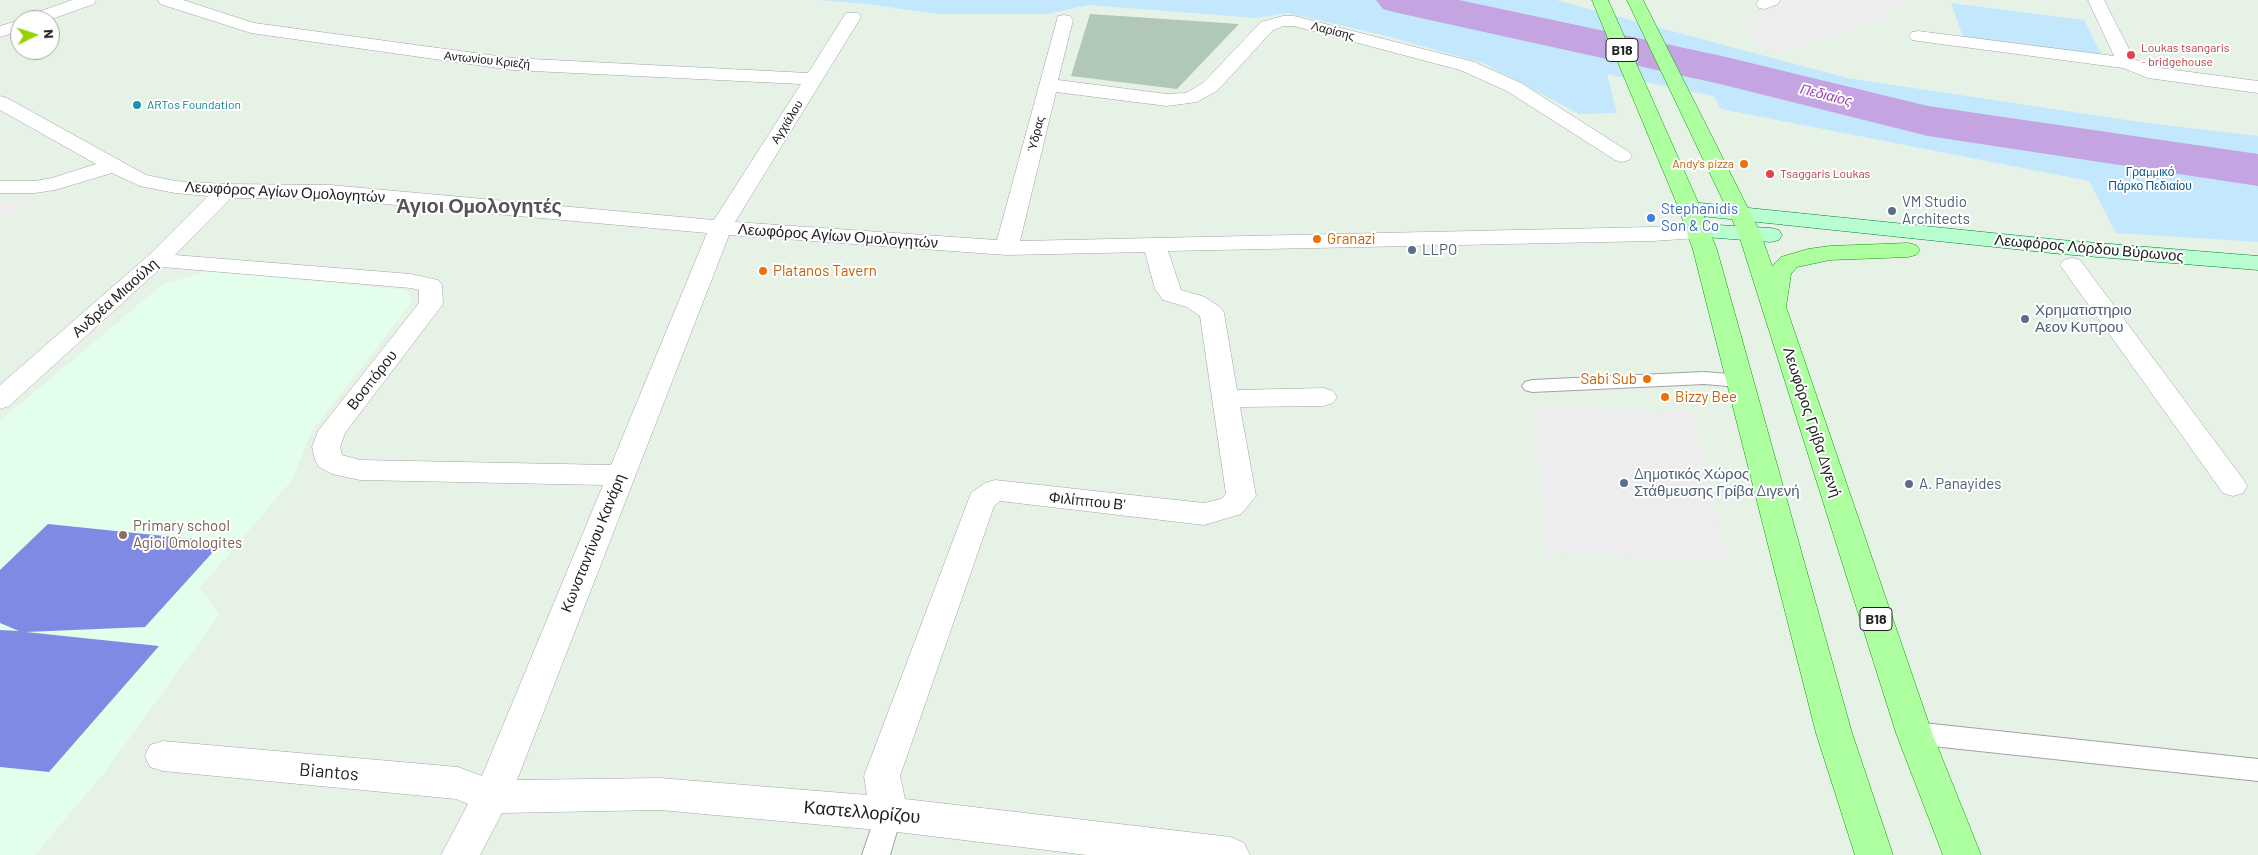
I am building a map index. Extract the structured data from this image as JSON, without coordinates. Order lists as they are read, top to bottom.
{
  "streets": {
    "main road": ["B18", "Λεωφόρος Λόρδου Βύρωνος", "Λεωφόρος Γρίβα Διγενή"],
    "street": [
      "Λαρίσης",
      "Αντωνίου Κριεζή",
      "Αγχιάλου",
      "Ύδρας",
      "Λεωφόρος Αγίων Ομολογητών",
      "Ανδρέα Μιαούλη",
      "Βοσπόρου",
      "Φιλίππου Β'",
      "Κωνσταντίνου Κανάρη",
      "Biantos",
      "Καστελλορίζου"
    ]
  },
  "crossings": [
    ["Λαρίσης", "Ύδρας"],
    ["B18", "Λεωφόρος Αγίων Ομολογητών"],
    ["Αντωνίου Κριεζή", "Αγχιάλου"],
    ["Αγχιάλου", "Λεωφόρος Αγίων Ομολογητών"],
    ["Αγχιάλου", "Κωνσταντίνου Κανάρη"],
    ["Ύδρας", "Λεωφόρος Αγίων Ομολογητών"],
    ["Λεωφόρος Αγίων Ομολογητών", "Ανδρέα Μιαούλη"],
    ["Λεωφόρος Αγίων Ομολογητών", "Φιλίππου Β'"],
    ["Λεωφόρος Αγίων Ομολογητών", "Κωνσταντίνου Κανάρη"],
    ["Λεωφόρος Λόρδου Βύρωνος", "Λεωφόρος Γρίβα Διγενή"],
    ["Ανδρέα Μιαούλη", "Βοσπόρου"],
    ["Βοσπόρου", "Κωνσταντίνου Κανάρη"],
    ["Φιλίππου Β'", "Καστελλορίζου"],
    ["Κωνσταντίνου Κανάρη", "Biantos"],
    ["Κωνσταντίνου Κανάρη", "Καστελλορίζου"],
    ["Biantos", "Καστελλορίζου"]
  ],
  "districts": ["Άγιοι Ομολογητές"],
  "water": ["Πεδιαίος"],
  "parks": ["Γραμμικό Πάρκο Πεδιαίου"],
  "places": [
    "Loukas tsangaris - bridgehouse",
    "ARTos Foundation",
    "Andy's pizza",
    "Tsaggaris Loukas",
    "VM Studio Architects",
    "Stephanidis Son & Co",
    "Granazi",
    "LLPO",
    "Platanos Tavern",
    "Χρηματιστηριο Αεον Κυπρου",
    "Sabi Sub",
    "Bizzy Bee",
    "Δημοτικός Χώρος Στάθμευσης Γρίβα Διγενή",
    "A. Panayides",
    "Primary school Agioi Omologites"
  ],
  "north": "right"
}
